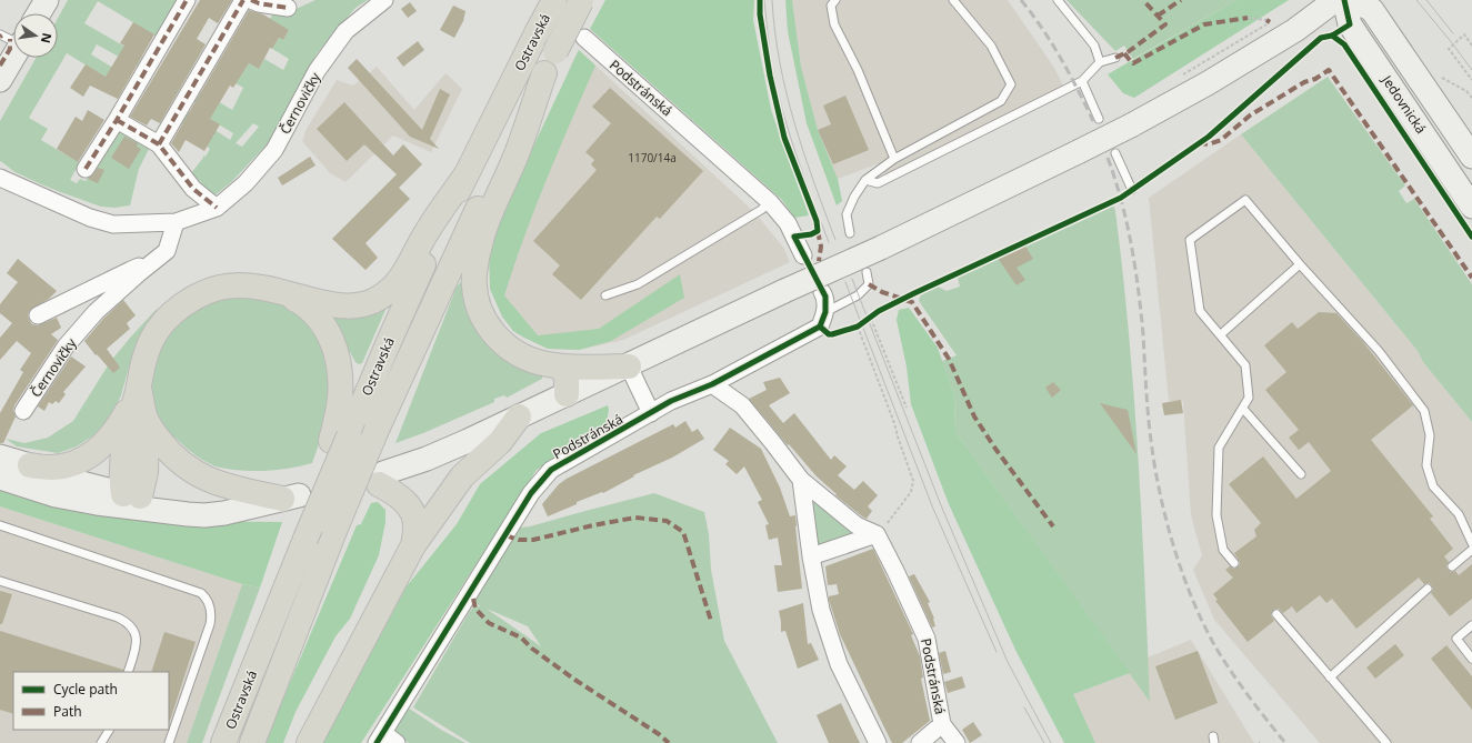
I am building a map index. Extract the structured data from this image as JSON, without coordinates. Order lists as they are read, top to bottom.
{
  "streets": {
    "highway": ["Ostravská"],
    "main road": ["Jedovnická"],
    "street": ["Podstránská", "Černovičky"]
  },
  "house_numbers": ["1170/14a"],
  "legend": ["Cycle path", "Path"],
  "north": "right"
}
